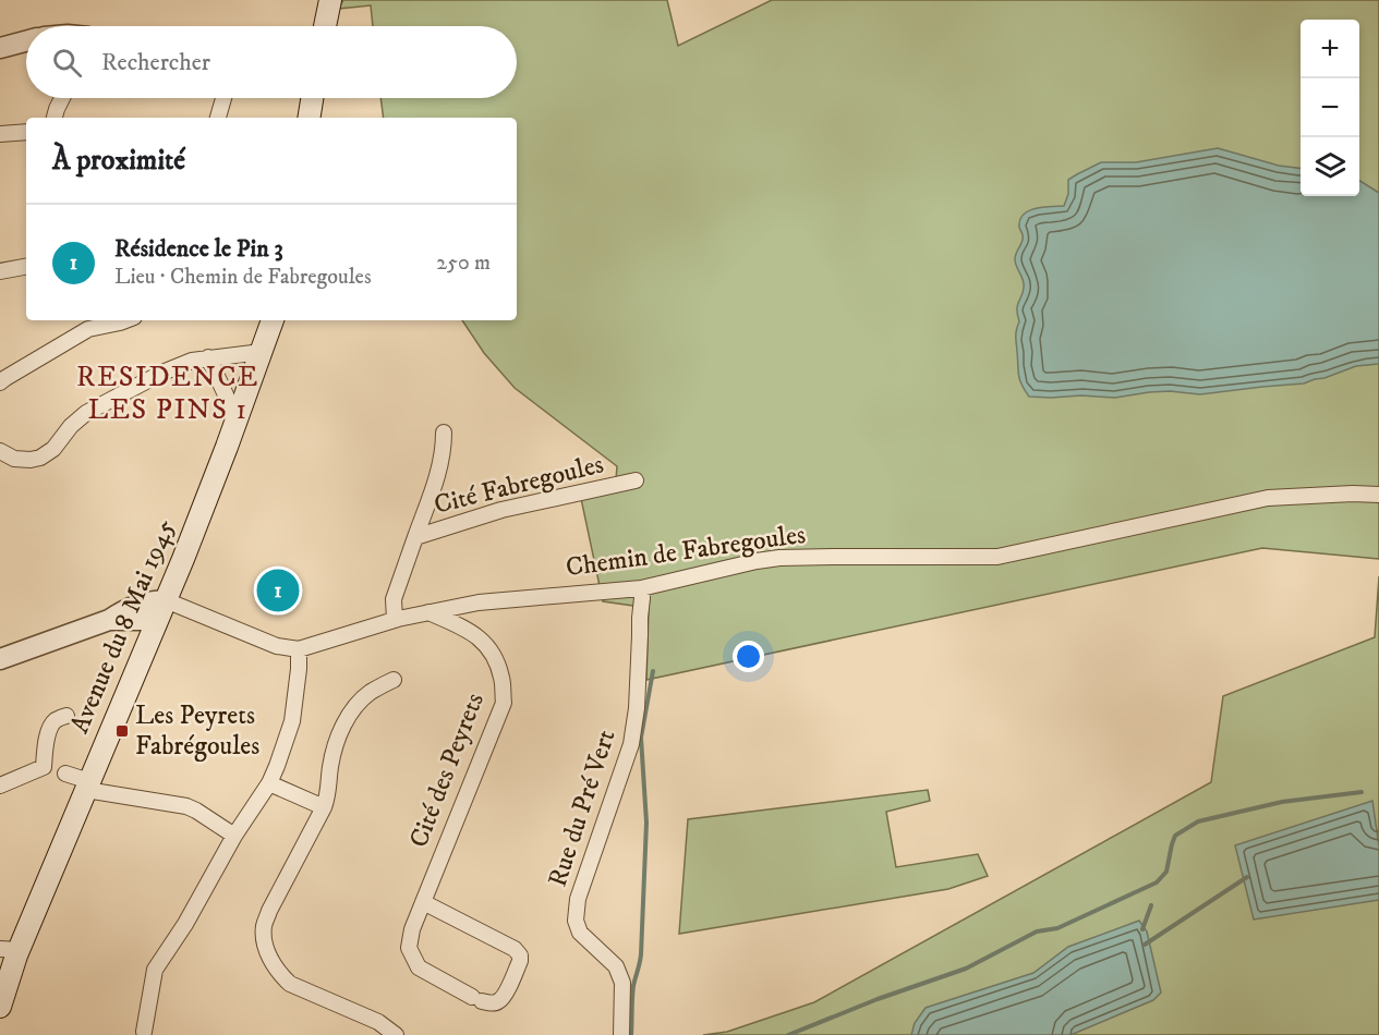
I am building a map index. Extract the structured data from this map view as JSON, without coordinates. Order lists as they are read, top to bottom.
{
  "streets": {
    "main road": ["Avenue du 8 Mai 1945"],
    "street": [
      "Cité Fabregoules",
      "Chemin de Fabregoules",
      "Cité des Peyrets",
      "Rue du Pré Vert"
    ]
  },
  "crossings": [
    ["Cité Fabregoules", "Chemin de Fabregoules"],
    ["Chemin de Fabregoules", "Cité des Peyrets"],
    ["Chemin de Fabregoules", "Rue du Pré Vert"]
  ],
  "districts": ["RESIDENCE LES PINS 1"],
  "places": {
    "transit": ["Les Peyrets Fabrégoules"]
  },
  "page": {
    "map_buttons": ["+", "−"],
    "search": "Rechercher",
    "heading": "À proximité",
    "list": [
      {
        "mark": "1",
        "name": "Résidence le Pin 3",
        "note": "Lieu · Chemin de Fabregoules",
        "value": "250 m"
      }
    ],
    "pins": "1"
  }
}
